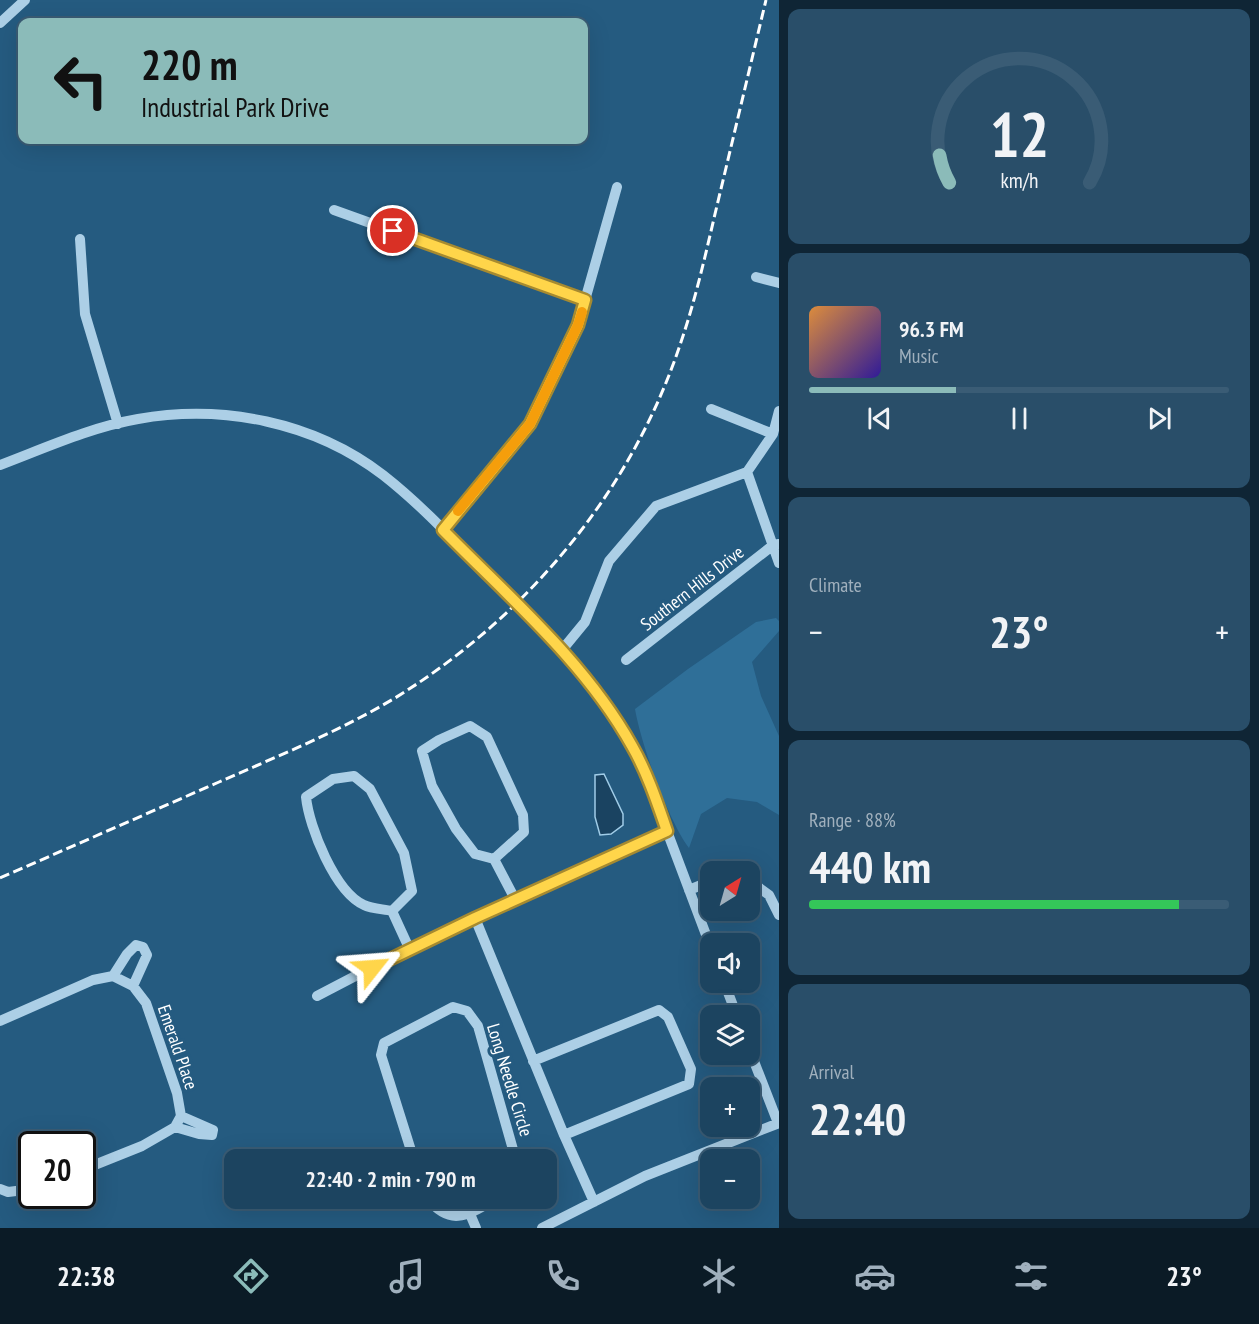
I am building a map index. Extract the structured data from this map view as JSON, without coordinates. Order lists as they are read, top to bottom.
{
  "streets": {
    "street": ["Southern Hills Drive", "Emerald Place", "Long Needle Circle"]
  },
  "north": "top right",
  "page": {
    "turn": ["220 m", "Industrial Park Drive"],
    "song": ["96.3 FM", "Music"],
    "tile": [
      "Climate",
      ["Range · 88%", "440 km"],
      ["Arrival", "22:40"]
    ],
    "heat": ["−", "23°", "+"],
    "map_buttons": ["+", "−"],
    "limit": "20",
    "trip": "22:40 · 2 min · 790 m",
    "tabs": ["22:38", "23°"],
    "gauge": ["12", "km/h"]
  }
}
